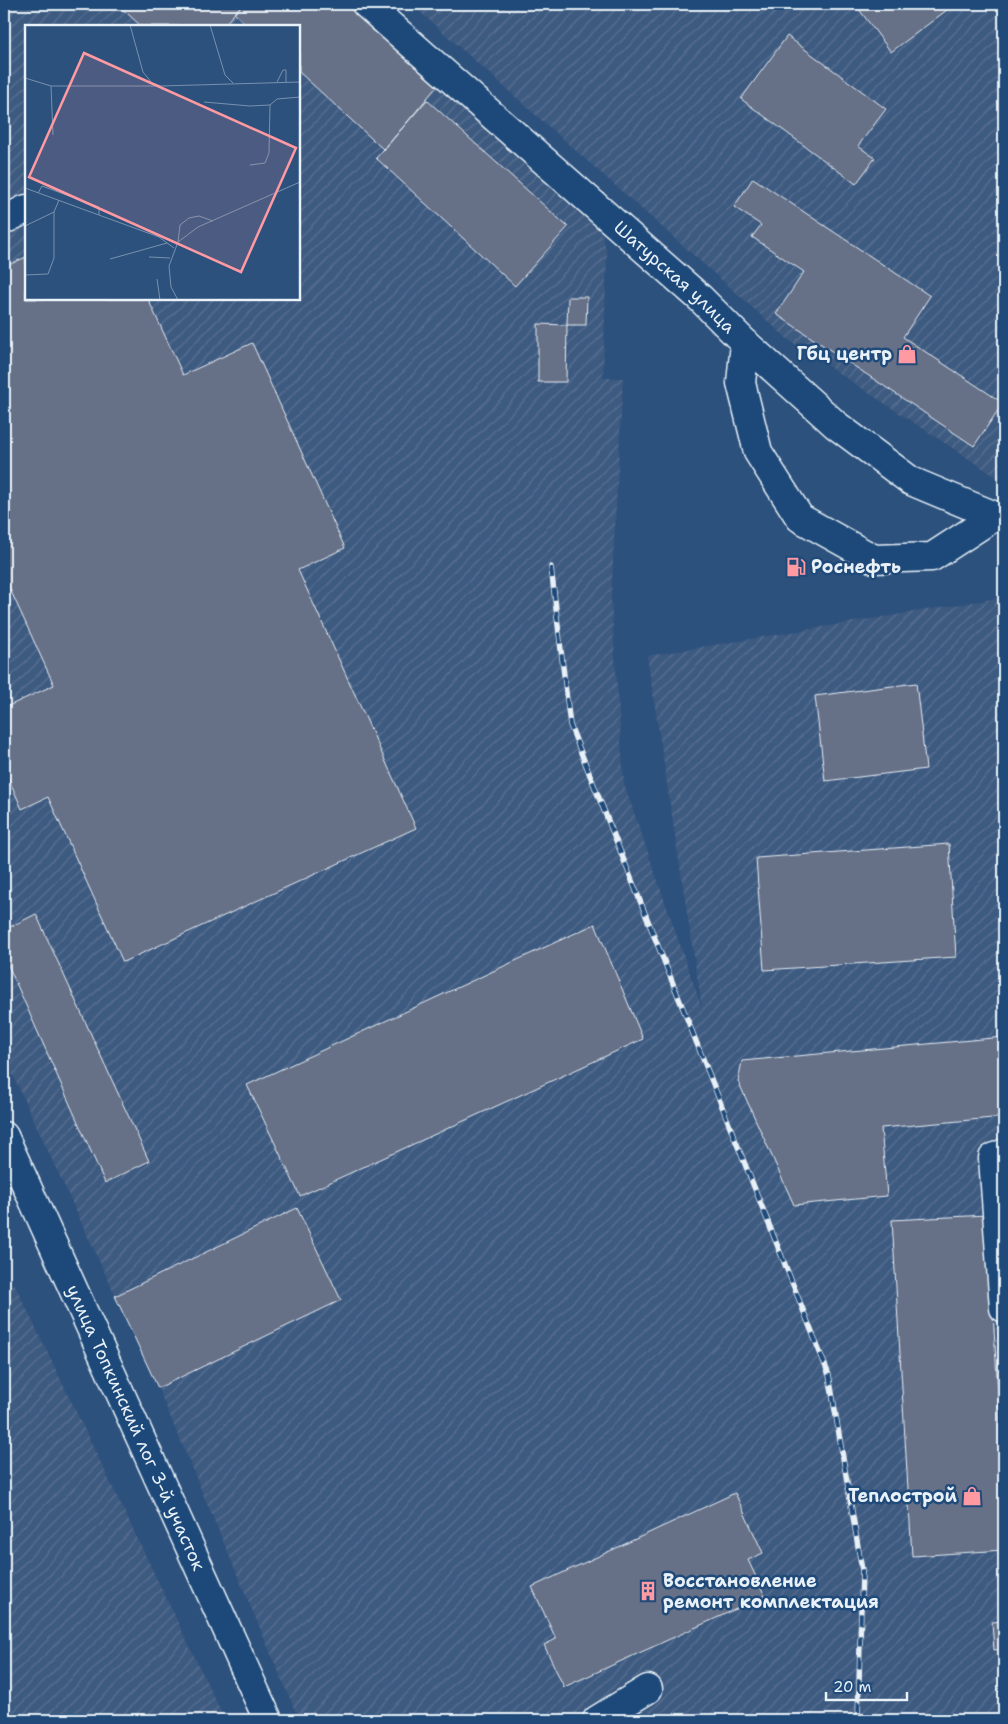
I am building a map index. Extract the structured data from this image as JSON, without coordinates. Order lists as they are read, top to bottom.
{
  "streets": {
    "main road": ["Шатурская улица", "улица Топкинский лог 3-й участок"]
  },
  "places": {
    "shop": ["Гбц центр", "Теплострой"],
    "fuel station": ["Роснефть"],
    "building": ["Восстановление ремонт комплектация"]
  },
  "scale_bar": "20 m"
}
